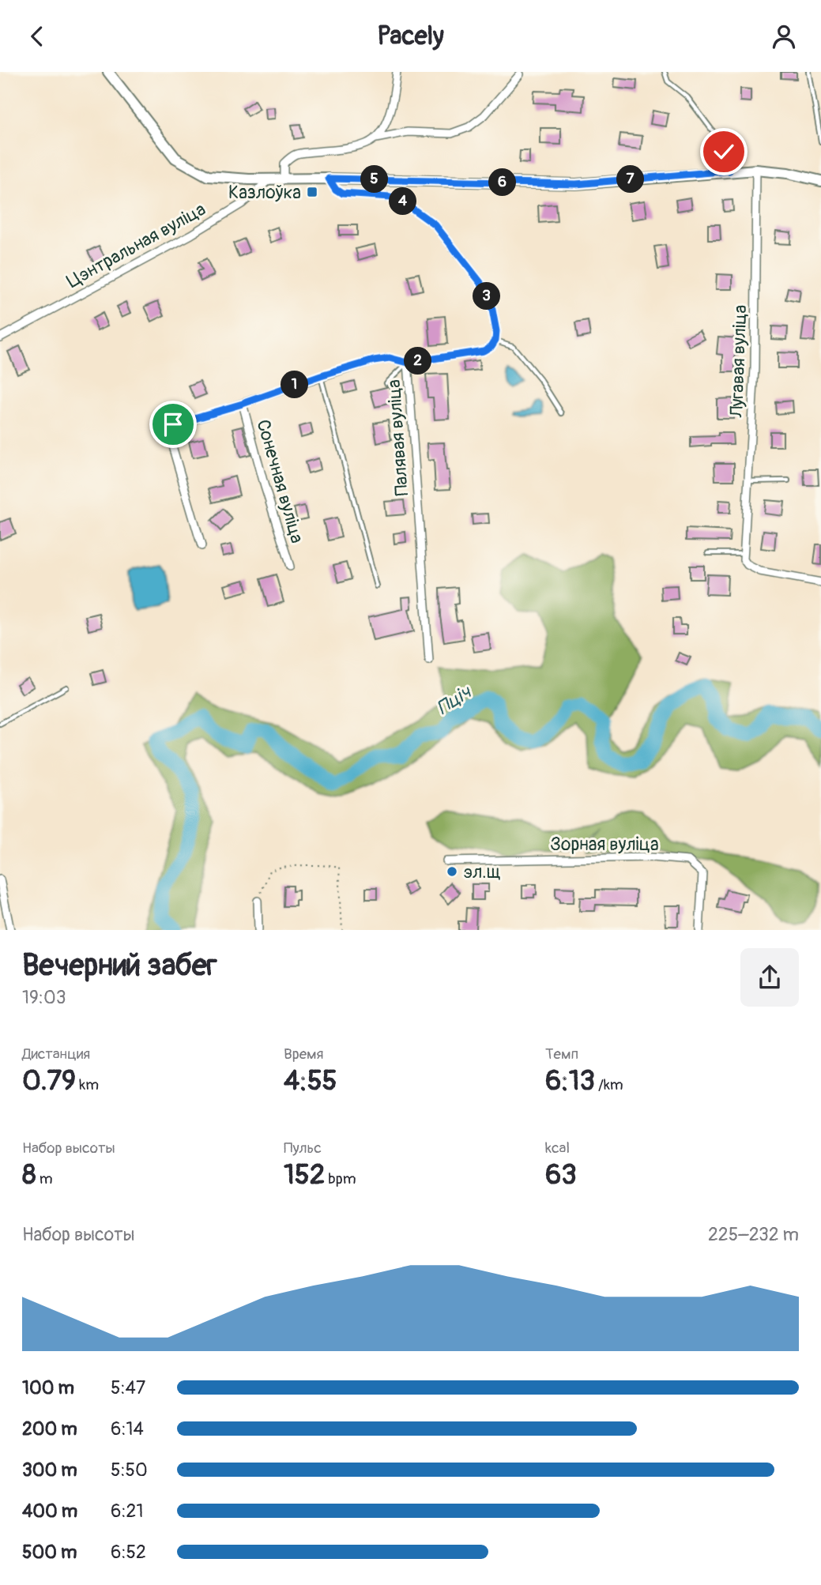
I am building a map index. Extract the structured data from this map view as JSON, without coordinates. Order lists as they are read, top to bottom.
{
  "streets": {
    "street": [
      "Цэнтральная вуліца",
      "Лугавая вуліца",
      "Палявая вуліца",
      "Сонечная вуліца",
      "Зорная вуліца"
    ]
  },
  "water": ["Пціч"],
  "places": {
    "transit": ["Казлоўка"],
    "other": ["эл.щ"]
  },
  "page": {
    "header": "Pacely",
    "pins": [
      "5",
      "7",
      "6",
      "4",
      "3",
      "2",
      "1"
    ],
    "heading": ["Вечерний забег", "19:03"],
    "stats": [
      ["Дистанция", "0.79 km"],
      ["Время", "4:55"],
      ["Темп", "6:13 /km"],
      ["Набор высоты", "8 m"],
      ["Пульс", "152 bpm"],
      ["kcal", "63"]
    ],
    "chart": ["Набор высоты", "225–232 m"],
    "list": [
      {
        "name": "100 m",
        "note": "5:47"
      },
      {
        "name": "200 m",
        "note": "6:14"
      },
      {
        "name": "300 m",
        "note": "5:50"
      },
      {
        "name": "400 m",
        "note": "6:21"
      },
      {
        "name": "500 m",
        "note": "6:52"
      }
    ]
  }
}
